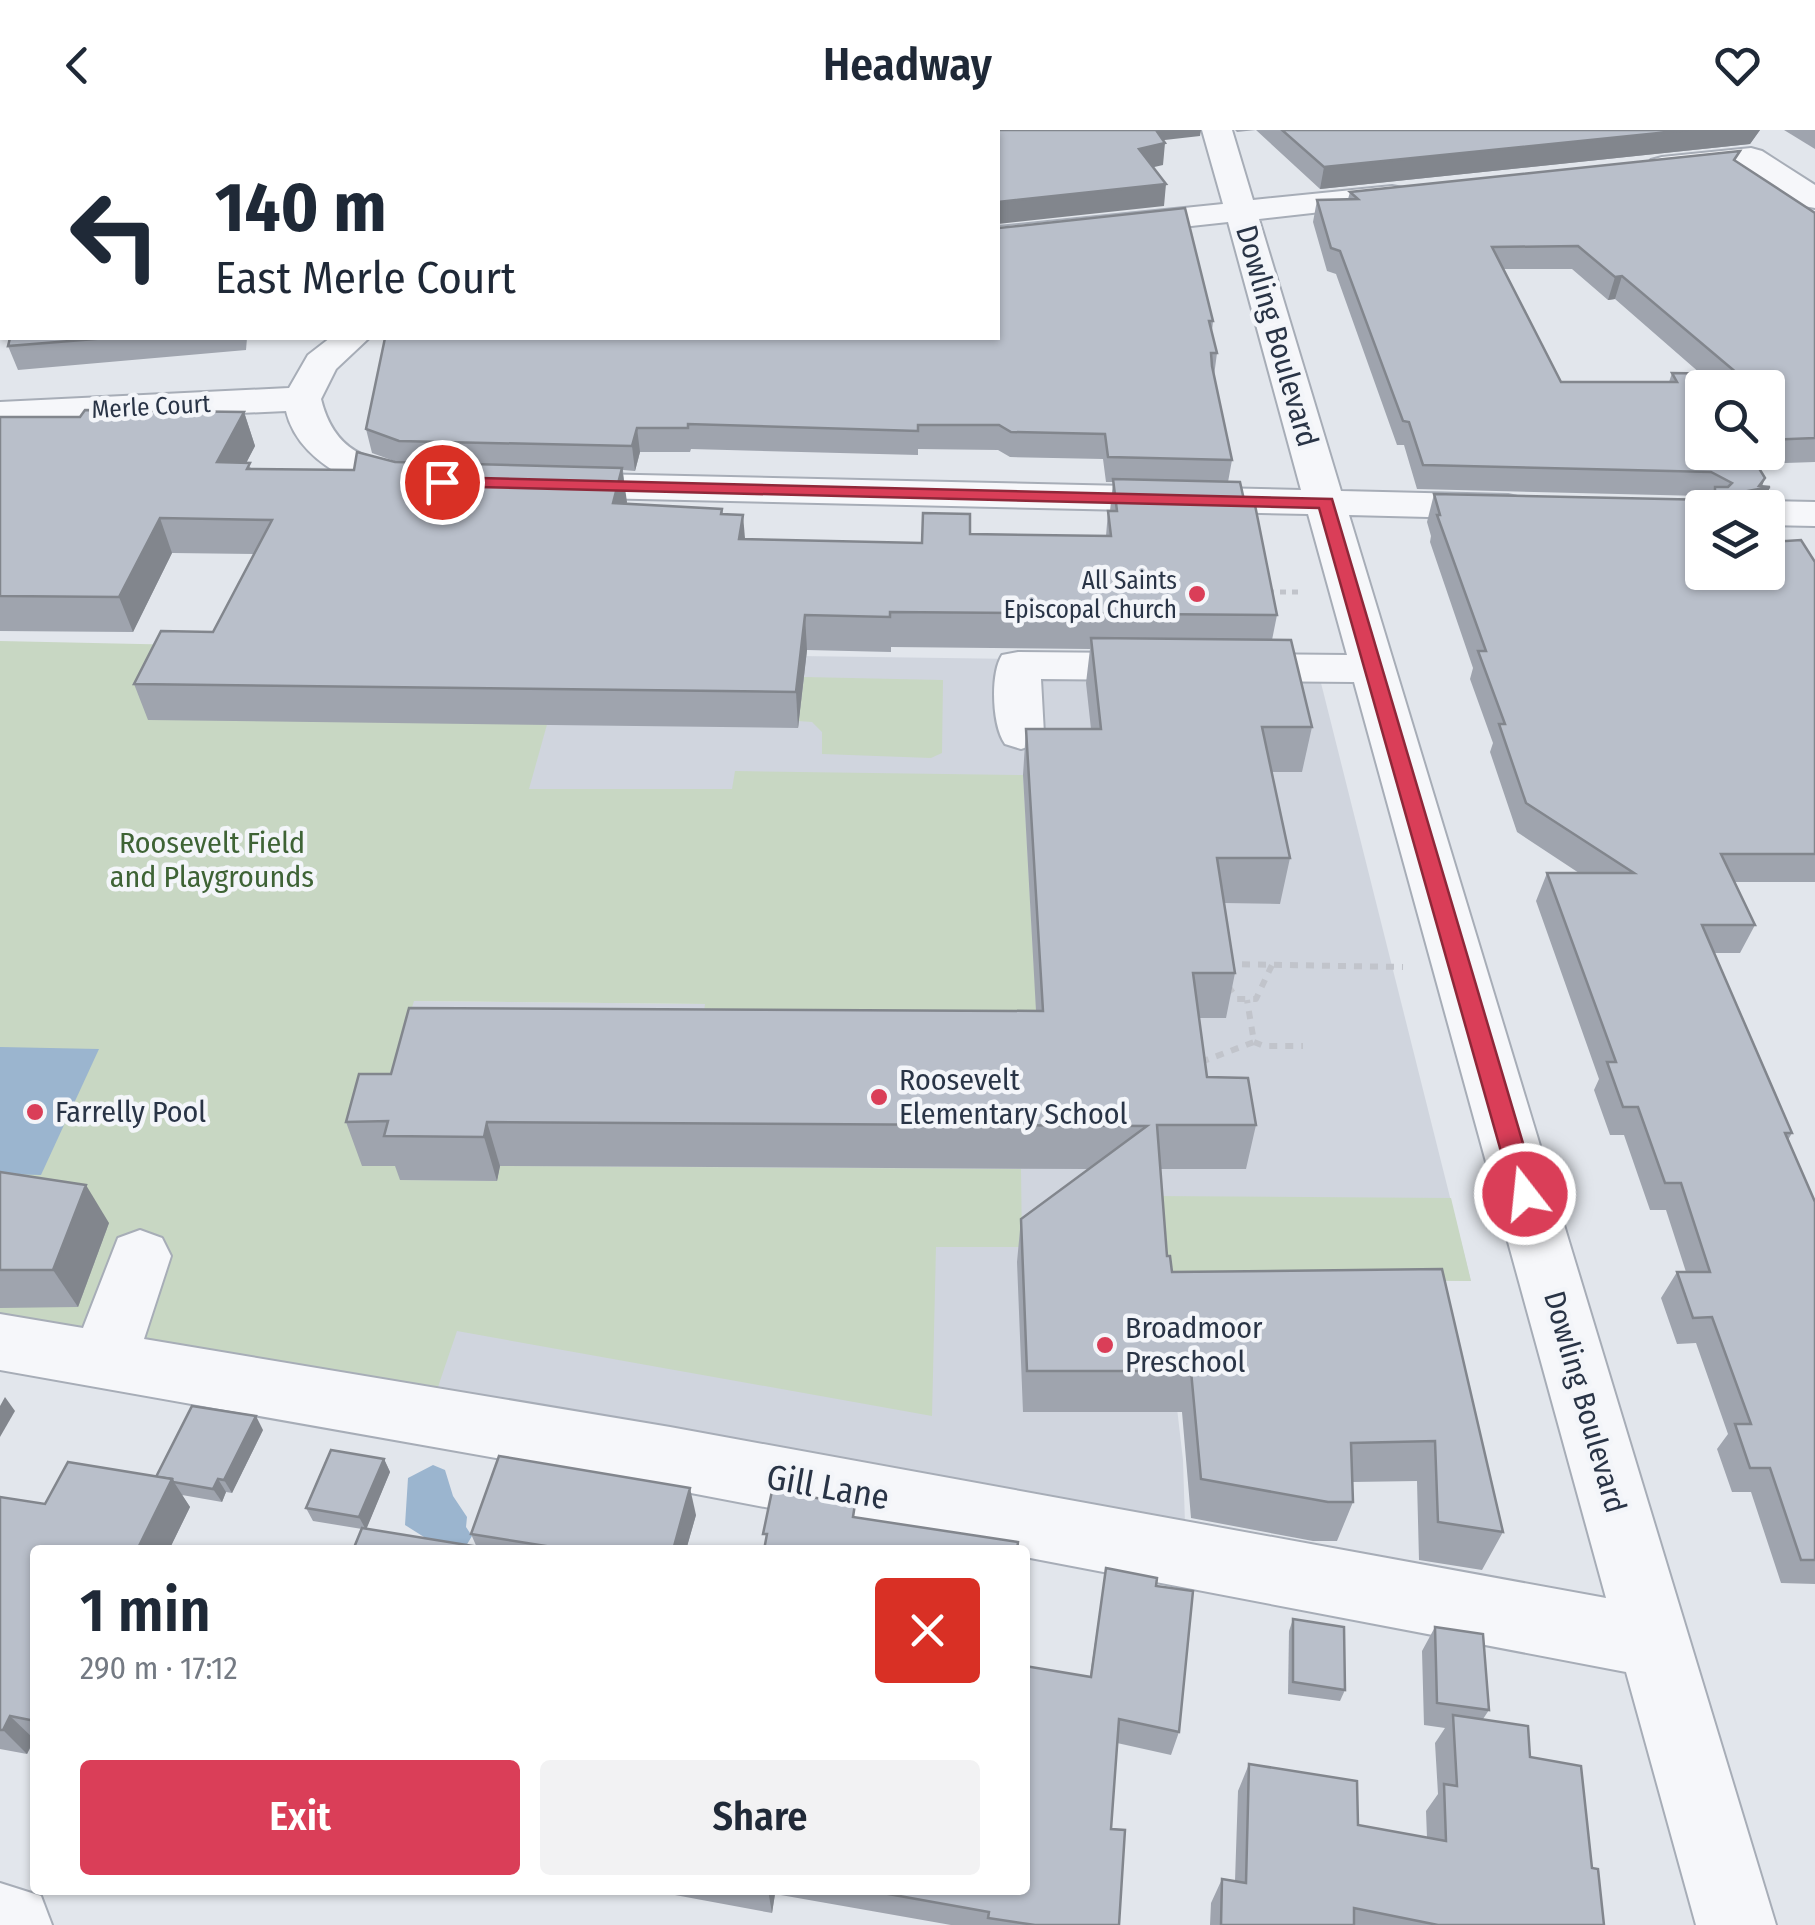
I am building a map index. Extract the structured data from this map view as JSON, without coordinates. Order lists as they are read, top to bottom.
{
  "streets": {
    "street": ["Dowling Boulevard", "Merle Court", "Gill Lane"]
  },
  "crossings": [
    ["Dowling Boulevard", "Gill Lane"]
  ],
  "parks": ["Roosevelt Field and Playgrounds"],
  "places": [
    "All Saints Episcopal Church",
    "Roosevelt Elementary School",
    "Farrelly Pool",
    "Broadmoor Preschool"
  ],
  "page": {
    "header": "Headway",
    "turn": ["140 m", "East Merle Court"],
    "heading": ["1 min", "290 m · 17:12"],
    "buttons": ["Exit", "Share"]
  }
}
